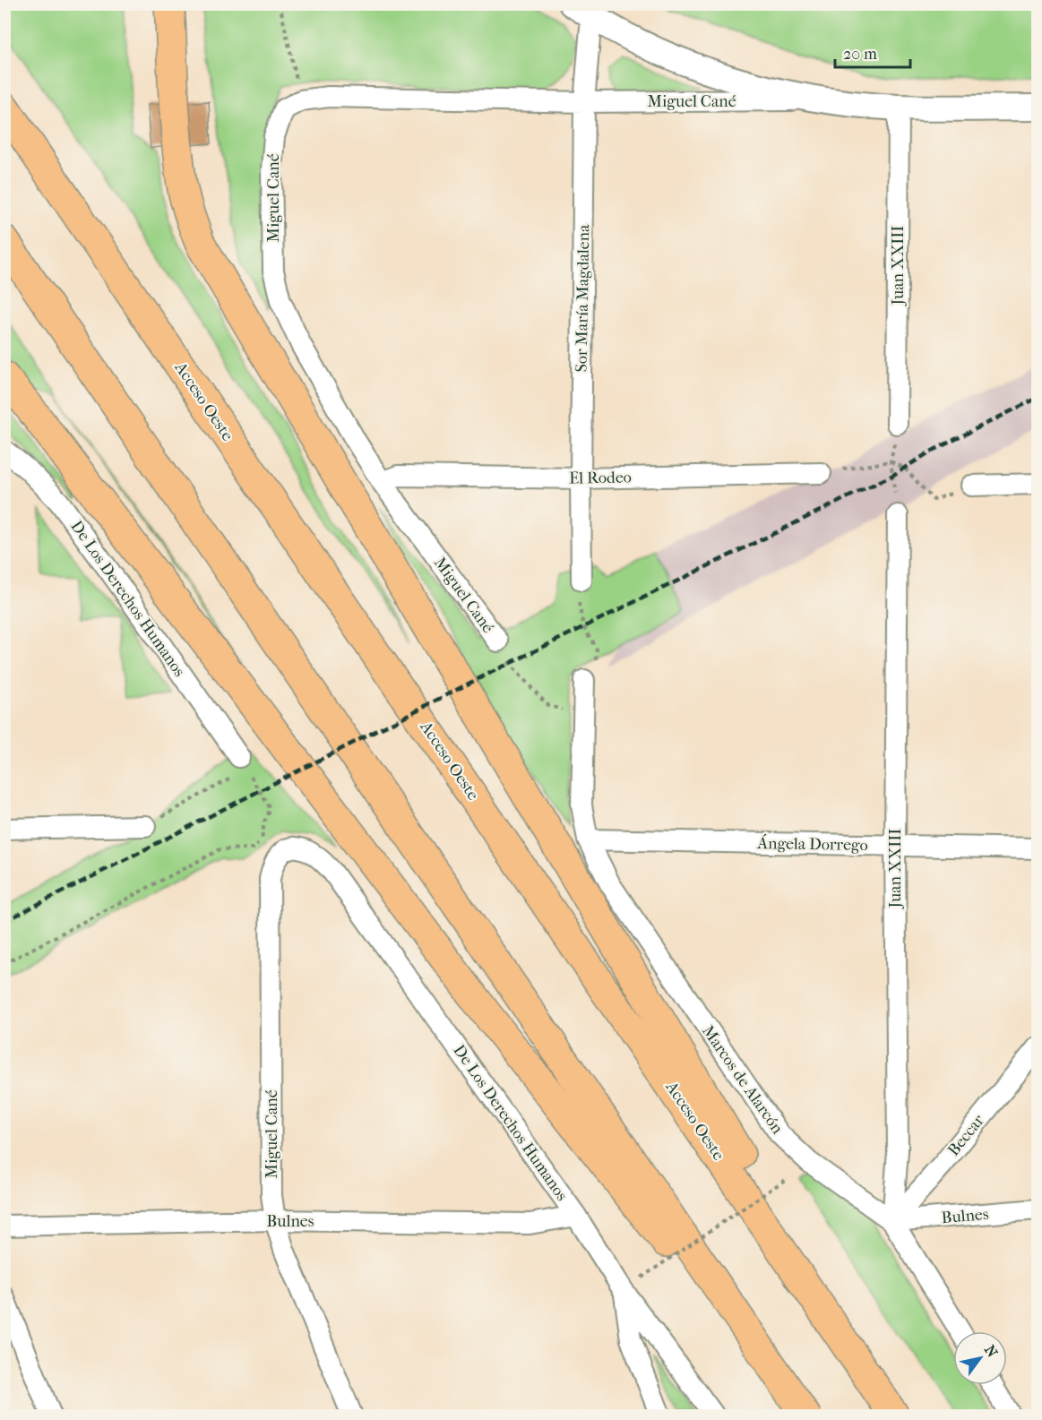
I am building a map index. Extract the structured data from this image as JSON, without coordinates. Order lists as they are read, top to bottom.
{
  "streets": {
    "highway": ["Acceso Oeste"],
    "street": [
      "Miguel Cané",
      "Juan XXIII",
      "Sor María Magdalena",
      "El Rodeo",
      "De Los Derechos Humanos",
      "Ángela Dorrego",
      "Marcos de Alarcón",
      "Beccar",
      "Bulnes"
    ]
  },
  "crossings": [
    ["Miguel Cané", "Sor María Magdalena"],
    ["Miguel Cané", "El Rodeo"],
    ["Miguel Cané", "De Los Derechos Humanos"],
    ["Miguel Cané", "Bulnes"],
    ["Juan XXIII", "Ángela Dorrego"],
    ["Juan XXIII", "Marcos de Alarcón"],
    ["Juan XXIII", "Beccar"],
    ["Juan XXIII", "Bulnes"],
    ["Sor María Magdalena", "El Rodeo"],
    ["De Los Derechos Humanos", "Bulnes"],
    ["Ángela Dorrego", "Marcos de Alarcón"],
    ["Marcos de Alarcón", "Beccar"],
    ["Marcos de Alarcón", "Bulnes"],
    ["Beccar", "Bulnes"]
  ],
  "scale_bar": "20 m",
  "north": "top right"
}
